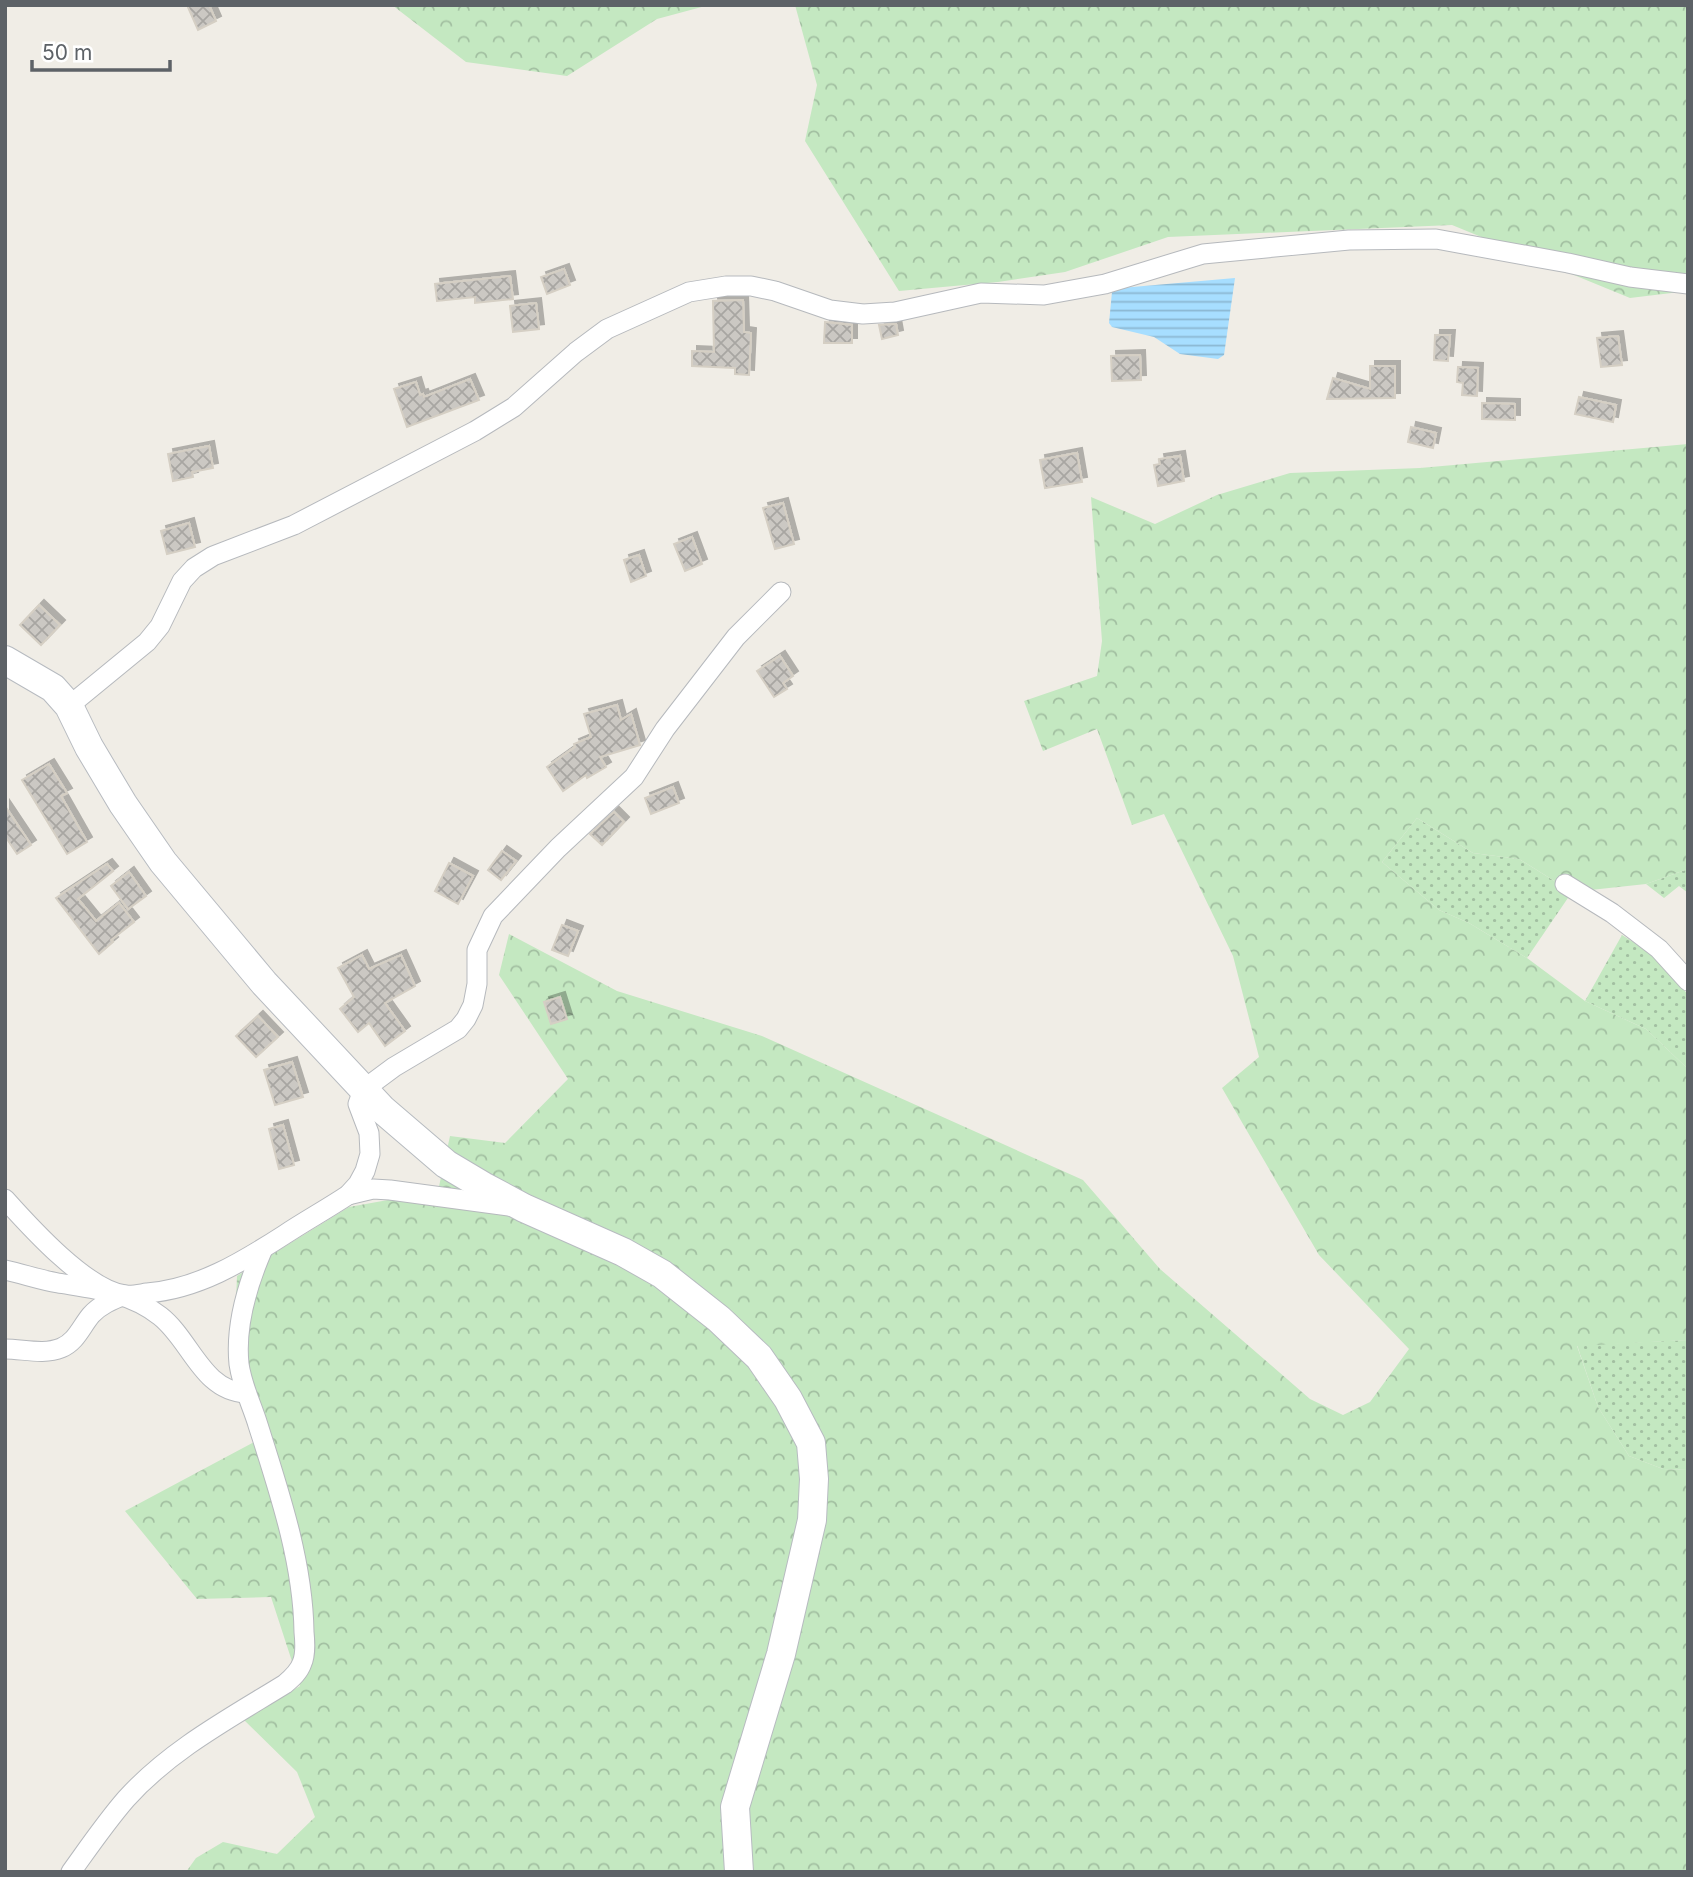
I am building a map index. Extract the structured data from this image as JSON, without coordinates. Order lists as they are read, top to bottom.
{
  "scale_bar": "50 m"
}
